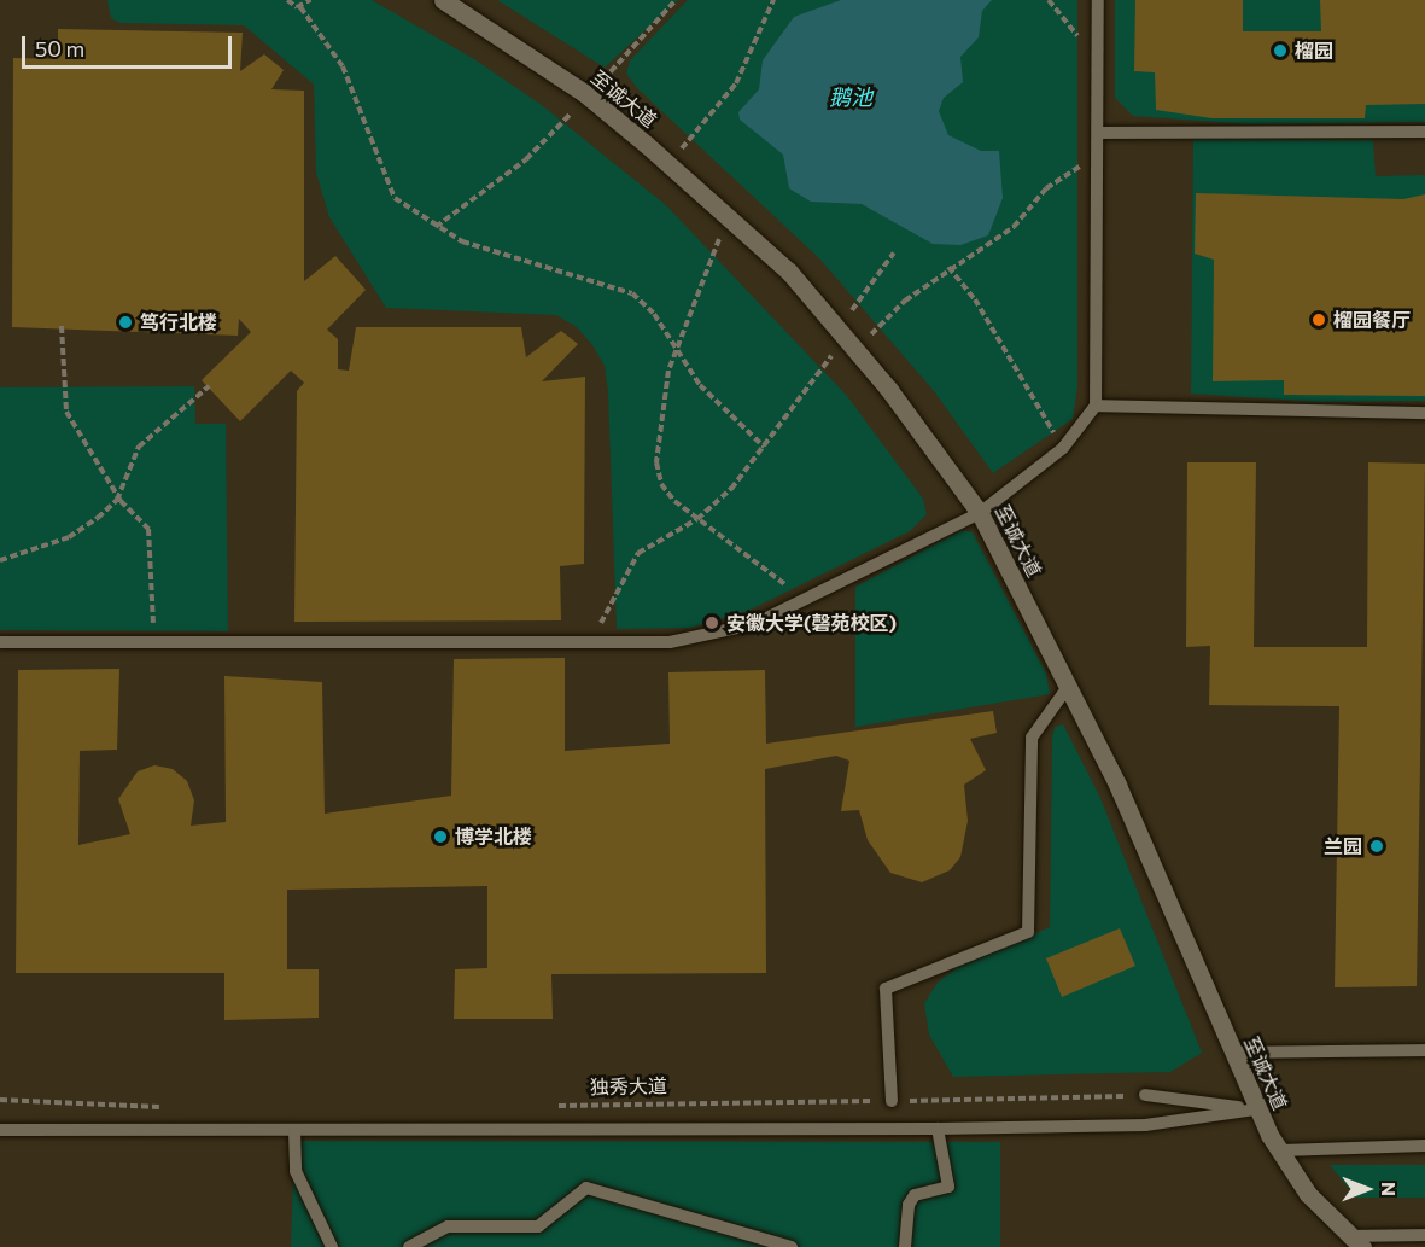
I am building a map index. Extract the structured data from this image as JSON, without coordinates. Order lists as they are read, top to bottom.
{
  "streets": {
    "street": ["至诚大道"],
    "path": ["独秀大道"]
  },
  "water": ["鹅池"],
  "places": [
    "榴园",
    "榴园餐厅",
    "笃行北楼",
    "安徽大学(磬苑校区)",
    "博学北楼",
    "兰园"
  ],
  "scale_bar": "50 m",
  "north": "right"
}
